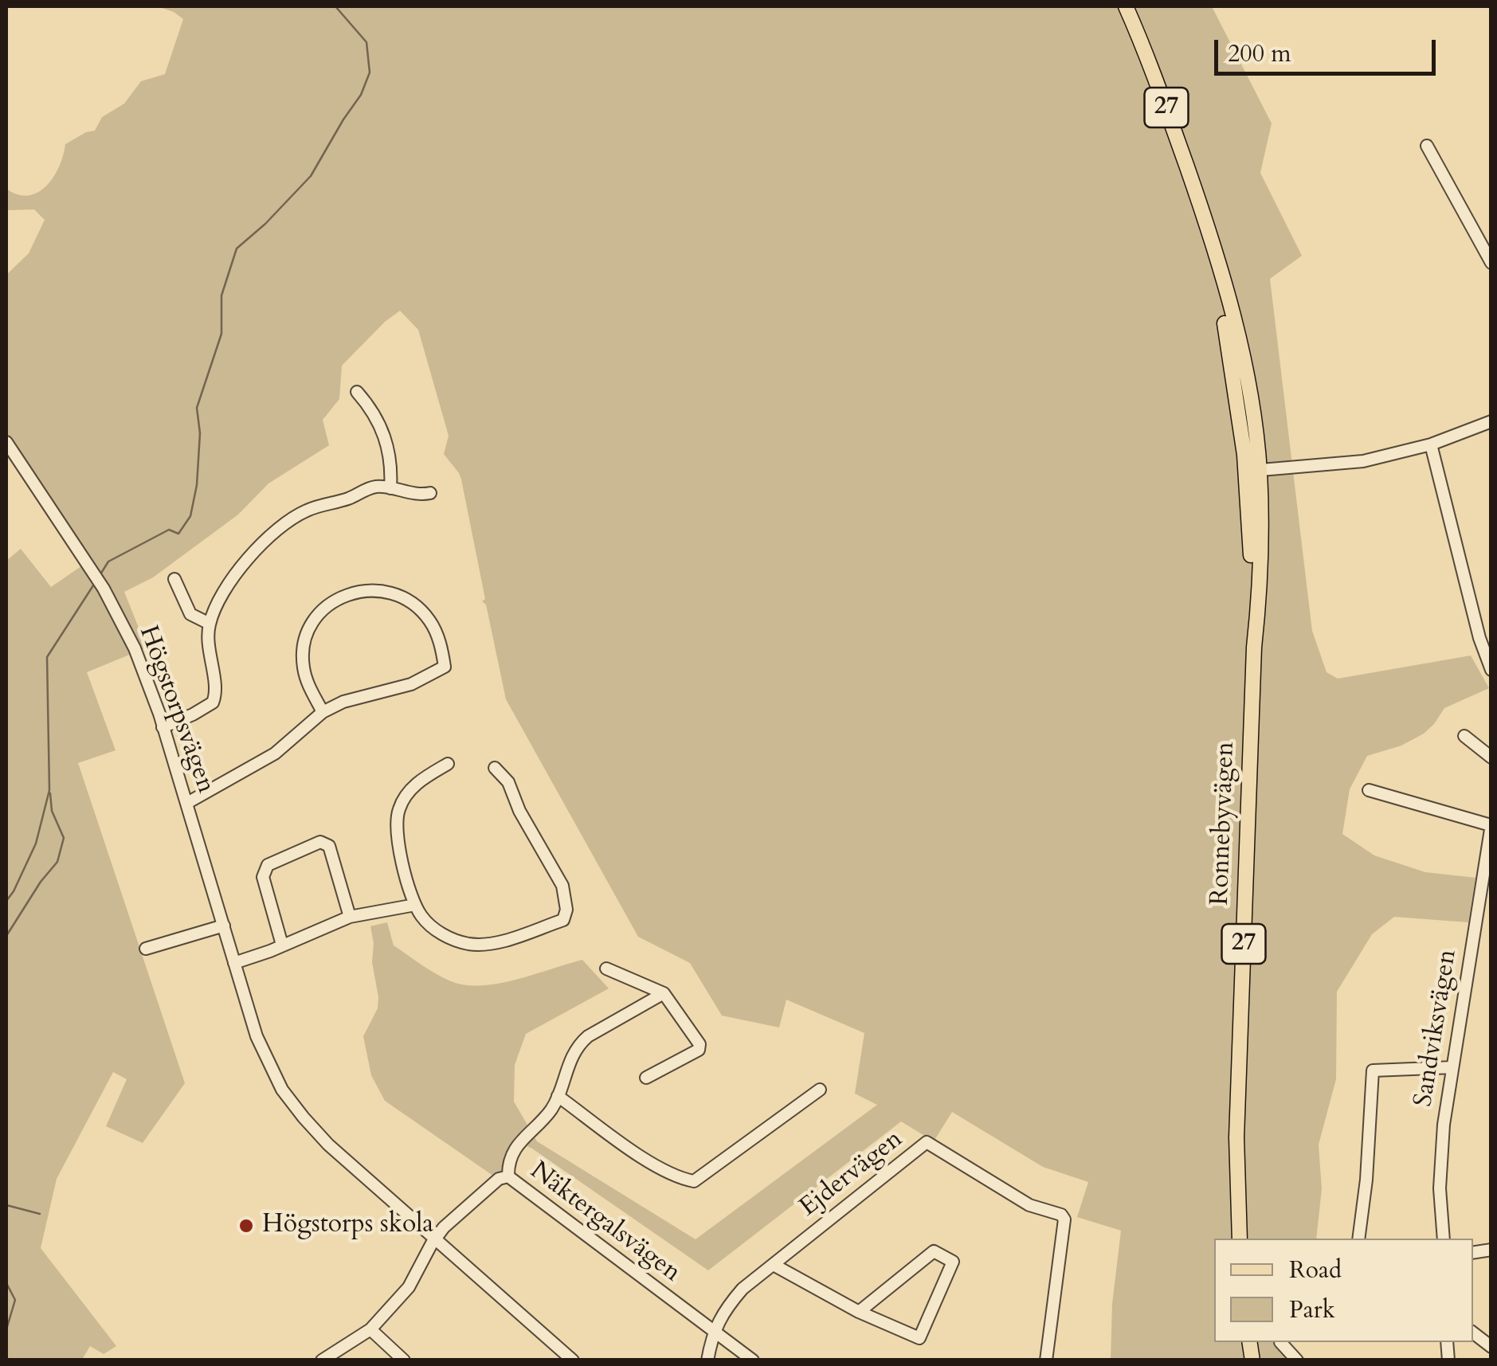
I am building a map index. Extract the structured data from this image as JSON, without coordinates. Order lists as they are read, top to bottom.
{
  "streets": {
    "main road": ["27", "Ronnebyvägen"],
    "street": [
      "Högstorpsvägen",
      "Sandviksvägen",
      "Ejdervägen",
      "Näktergalsvägen"
    ]
  },
  "crossings": [
    ["Högstorpsvägen", "Näktergalsvägen"],
    ["Ejdervägen", "Näktergalsvägen"]
  ],
  "places": ["Högstorps skola"],
  "legend": ["Road", "Park"],
  "scale_bar": "200 m"
}
